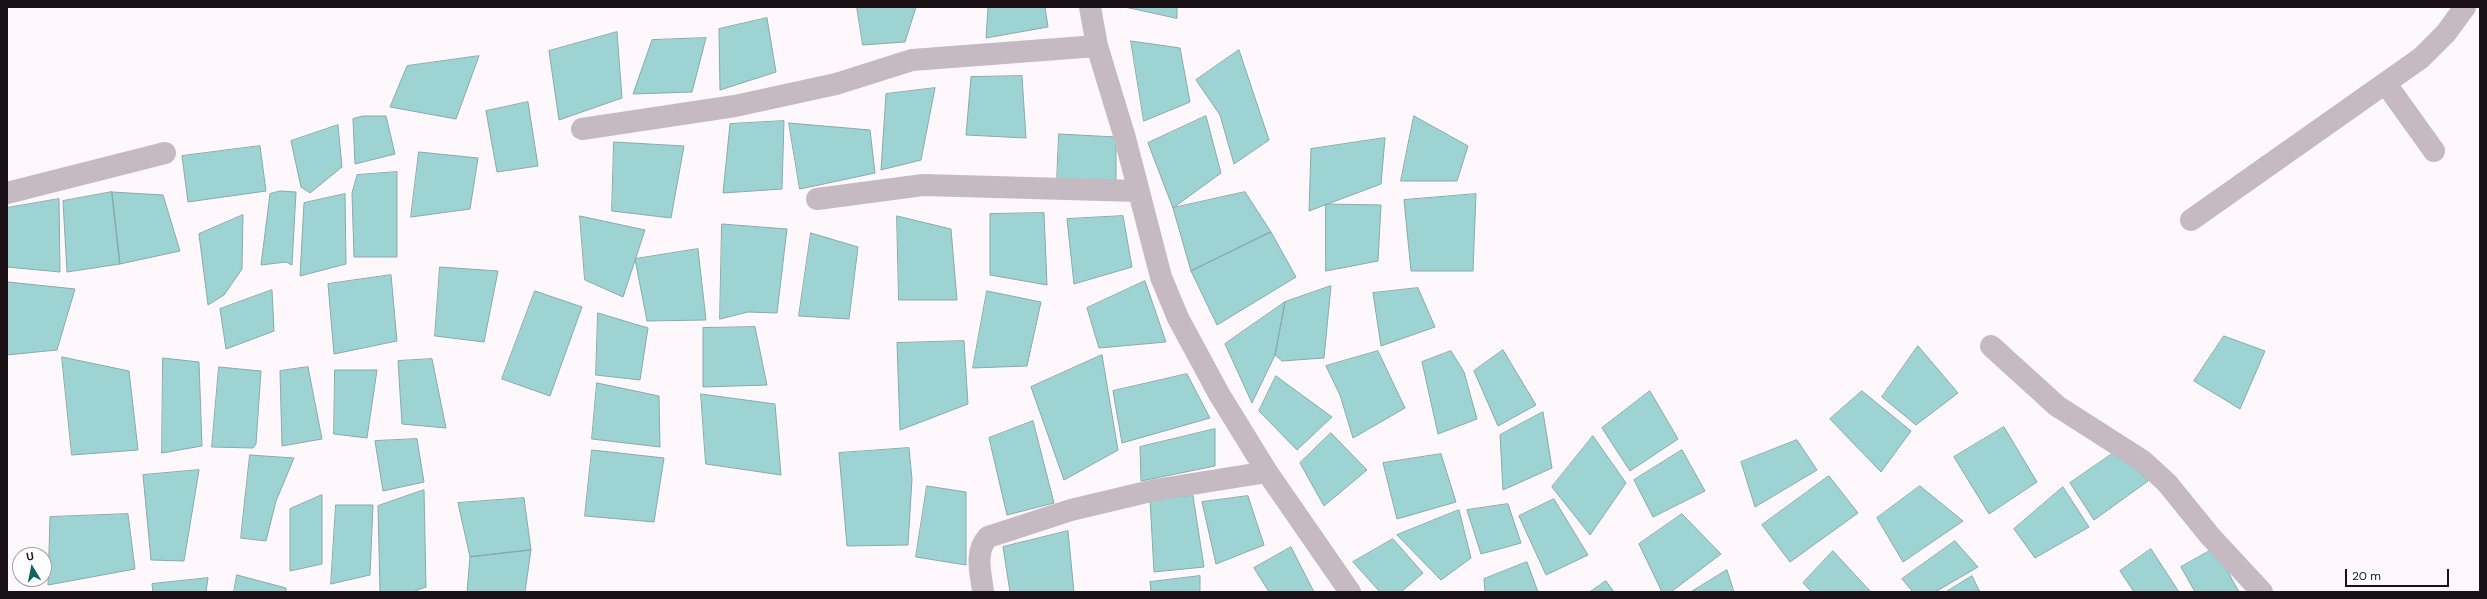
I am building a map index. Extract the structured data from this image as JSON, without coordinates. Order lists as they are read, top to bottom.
{
  "scale_bar": "20 m",
  "north": "top"
}
